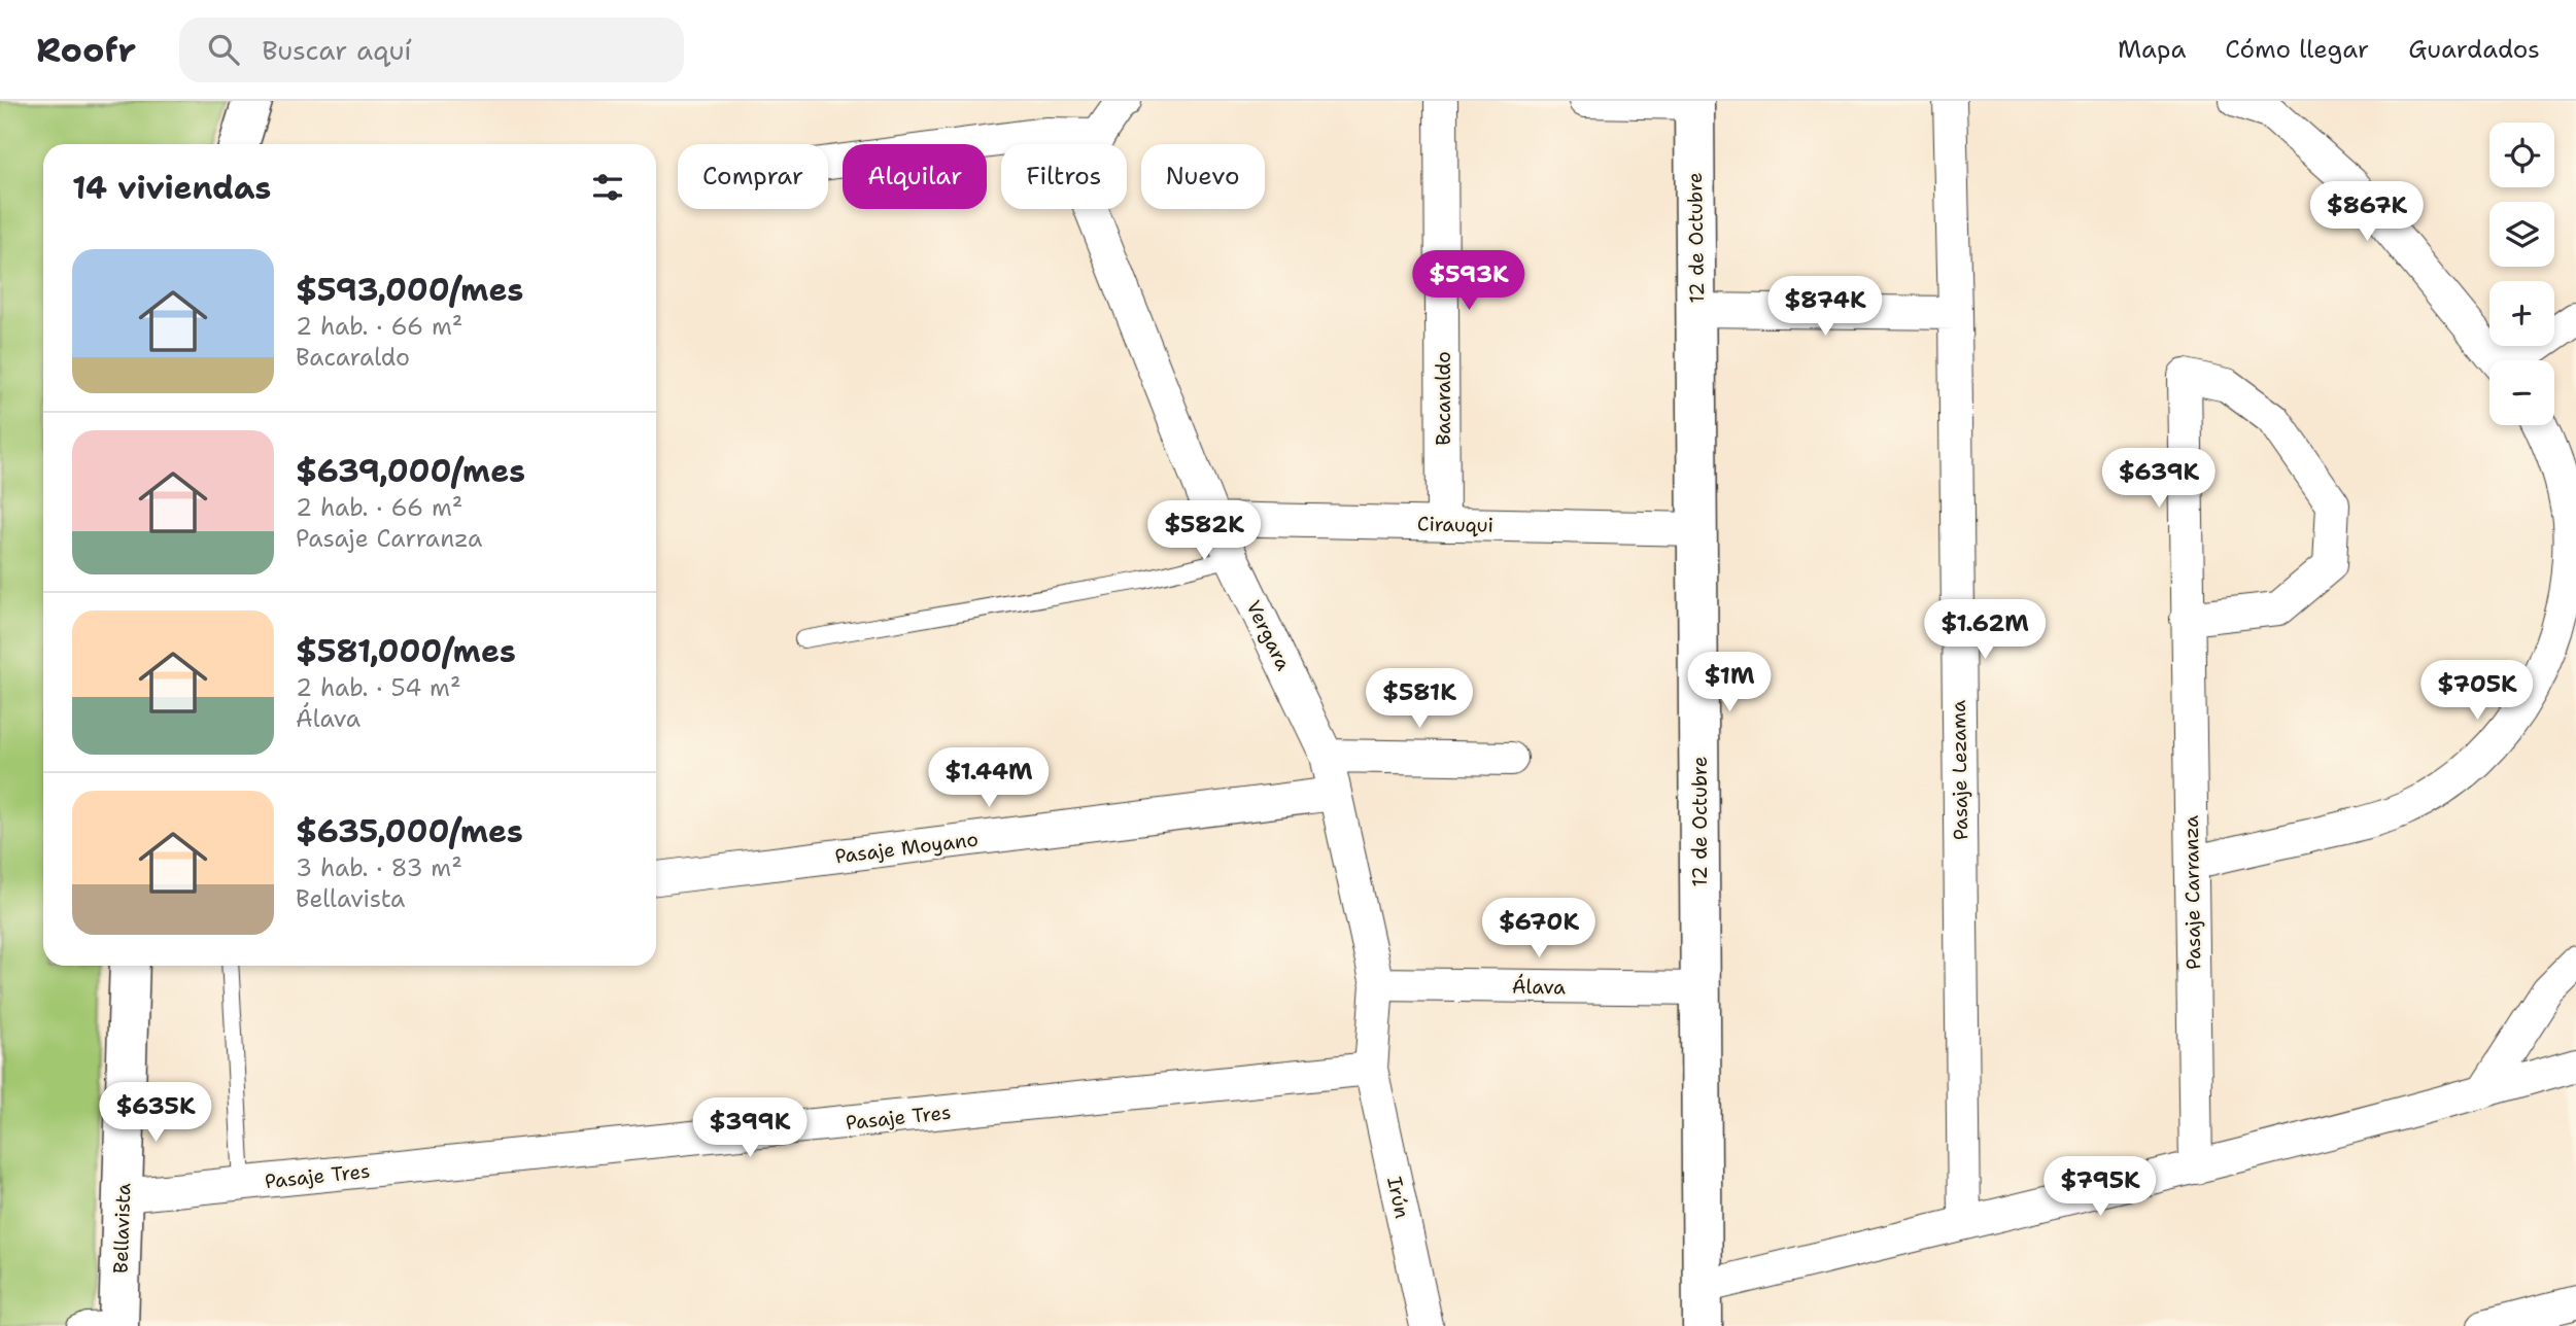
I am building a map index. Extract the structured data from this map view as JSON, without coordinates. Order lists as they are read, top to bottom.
{
  "streets": {
    "street": [
      "12 de Octubre",
      "Bacaraldo",
      "Cirauqui",
      "Vergara",
      "Pasaje Lezama",
      "Pasaje Moyano",
      "Pasaje Carranza",
      "Álava",
      "Pasaje Tres",
      "Irún",
      "Bellavista"
    ]
  },
  "crossings": [
    ["12 de Octubre", "Cirauqui"],
    ["12 de Octubre", "Álava"],
    ["Bacaraldo", "Cirauqui"],
    ["Cirauqui", "Vergara"],
    ["Vergara", "Pasaje Moyano"],
    ["Vergara", "Álava"],
    ["Vergara", "Pasaje Tres"],
    ["Vergara", "Irún"],
    ["Pasaje Tres", "Irún"],
    ["Pasaje Tres", "Bellavista"]
  ],
  "page": {
    "header": "Roofr",
    "search": "Buscar aquí",
    "nav": ["Mapa", "Cómo llegar", "Guardados"],
    "map_buttons": ["+", "−"],
    "chip": [
      "Comprar",
      "Alquilar",
      "Filtros",
      "Nuevo"
    ],
    "heading": "14 viviendas",
    "price": [
      "$867K",
      "$593K",
      "$874K",
      "$639K",
      "$582K",
      "$1.62M",
      "$1M",
      "$705K",
      "$581K",
      "$1.44M",
      "$670K",
      "$635K",
      "$399K",
      "$795K"
    ],
    "list": [
      {
        "name": "$593,000/mes",
        "note": "2 hab. · 66 m² · Bacaraldo"
      },
      {
        "name": "$639,000/mes",
        "note": "2 hab. · 66 m² · Pasaje Carranza"
      },
      {
        "name": "$581,000/mes",
        "note": "2 hab. · 54 m² · Álava"
      },
      {
        "name": "$635,000/mes",
        "note": "3 hab. · 83 m² · Bellavista"
      }
    ]
  }
}
